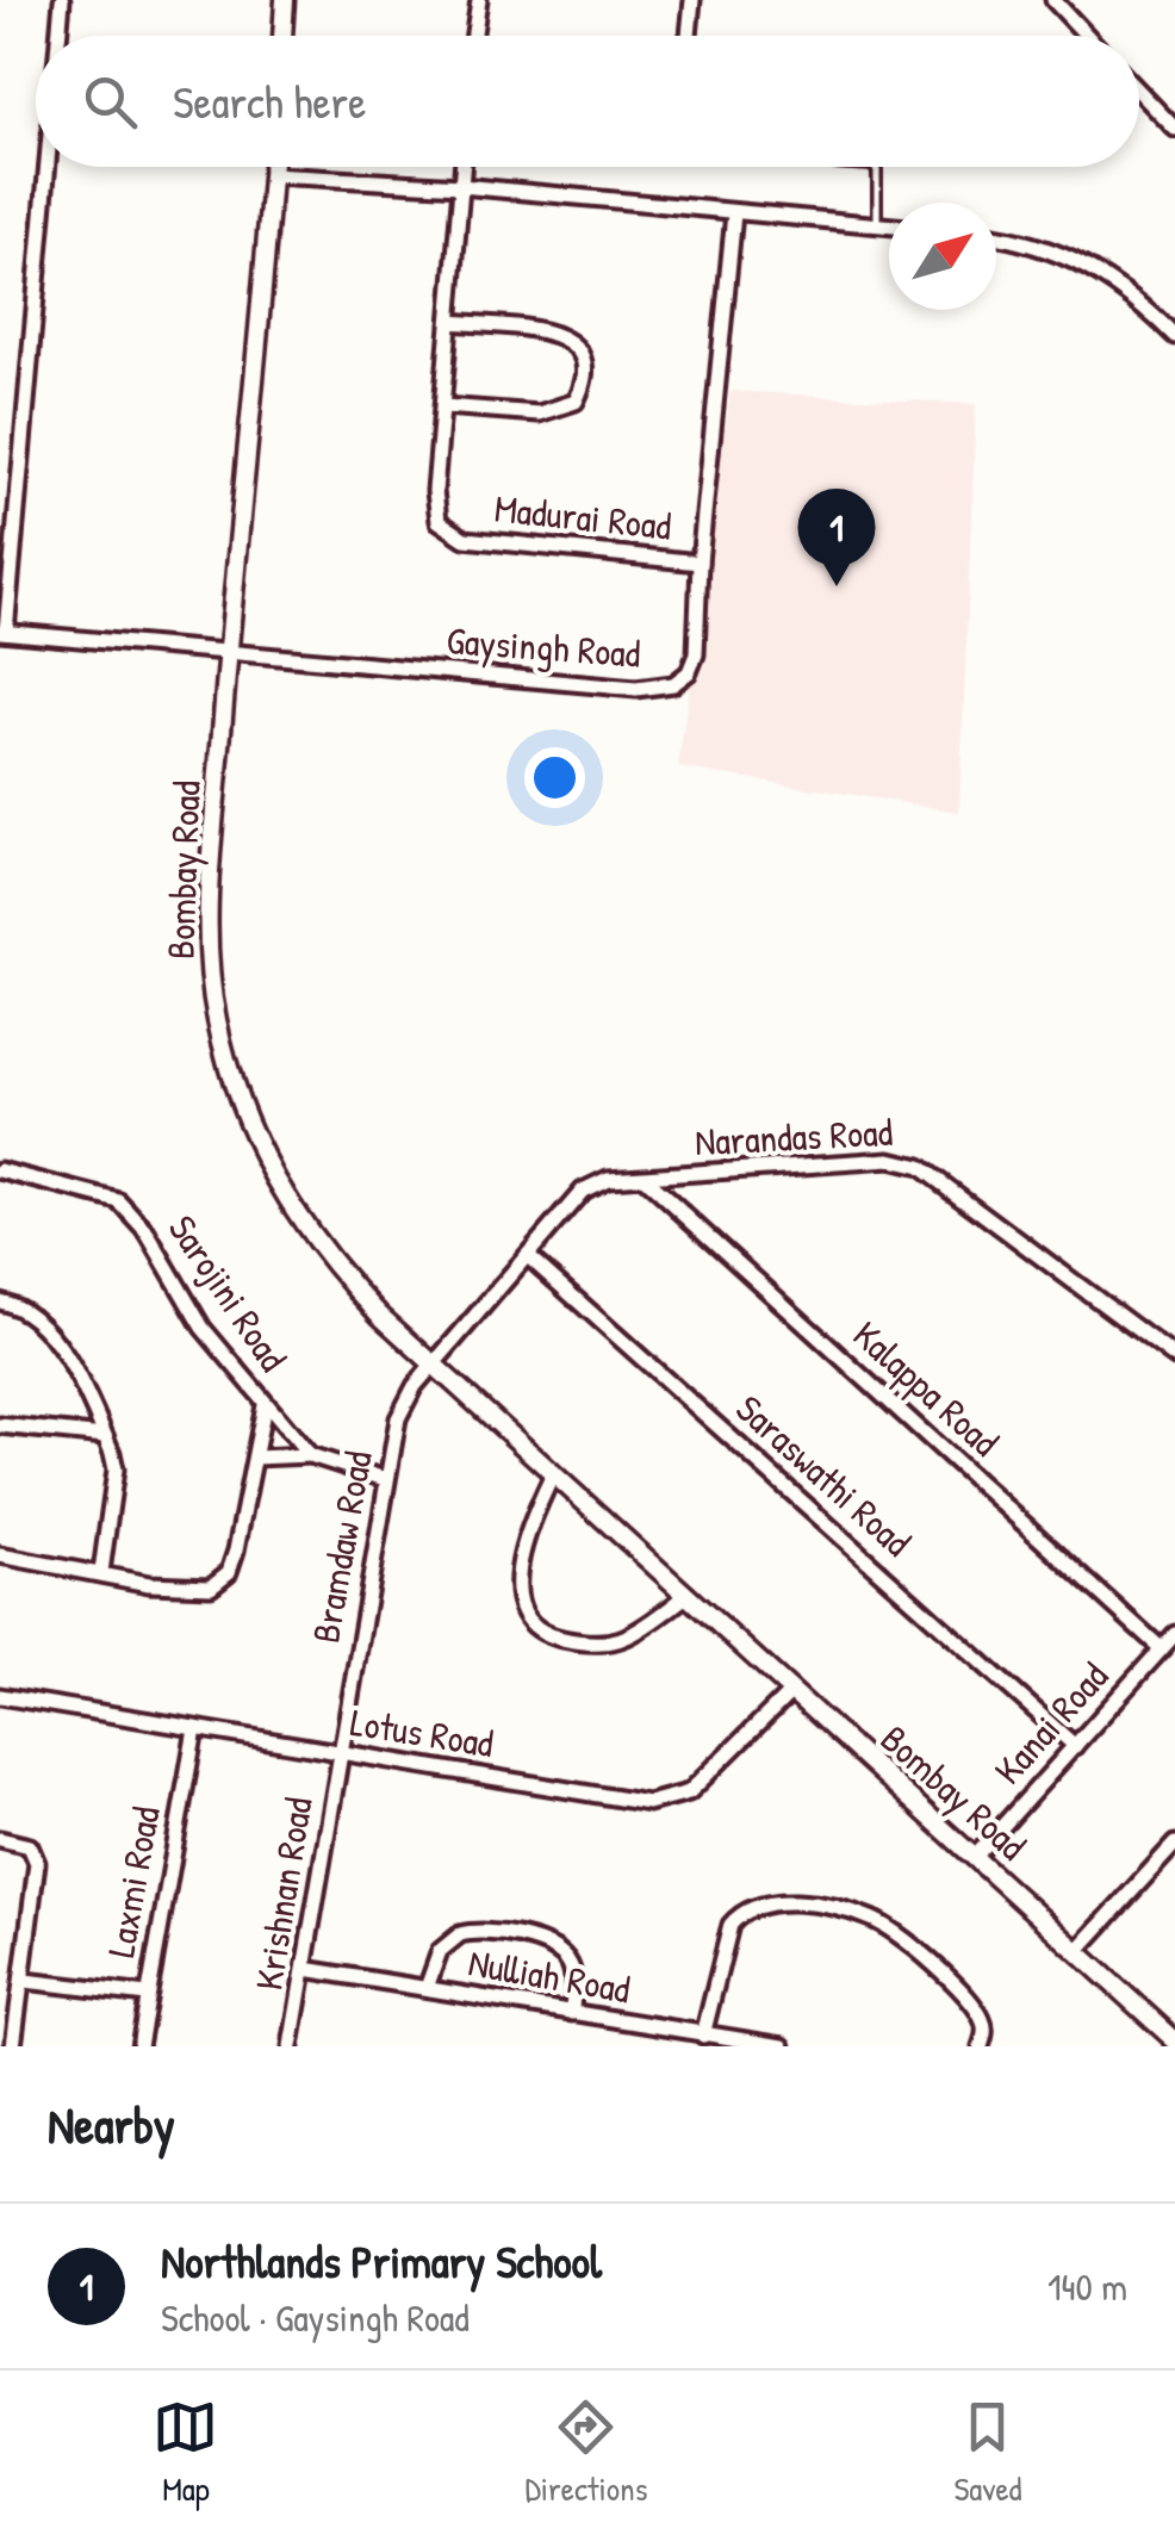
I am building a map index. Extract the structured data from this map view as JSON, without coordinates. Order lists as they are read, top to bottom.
{
  "streets": {
    "street": [
      "Madurai Road",
      "Gaysingh Road",
      "Bombay Road",
      "Narandas Road",
      "Sarojini Road",
      "Kalappa Road",
      "Saraswathi Road",
      "Bramdaw Road",
      "Kanai Road",
      "Lotus Road",
      "Laxmi Road",
      "Krishnan Road",
      "Nulliah Road"
    ]
  },
  "crossings": [
    ["Madurai Road", "Gaysingh Road"],
    ["Gaysingh Road", "Bombay Road"],
    ["Bombay Road", "Narandas Road"],
    ["Bombay Road", "Bramdaw Road"],
    ["Bombay Road", "Kanai Road"],
    ["Bombay Road", "Lotus Road"],
    ["Narandas Road", "Kalappa Road"],
    ["Narandas Road", "Saraswathi Road"],
    ["Narandas Road", "Bramdaw Road"],
    ["Kalappa Road", "Kanai Road"],
    ["Saraswathi Road", "Kanai Road"],
    ["Bramdaw Road", "Lotus Road"],
    ["Bramdaw Road", "Krishnan Road"],
    ["Lotus Road", "Laxmi Road"],
    ["Lotus Road", "Krishnan Road"],
    ["Krishnan Road", "Nulliah Road"]
  ],
  "north": "top right",
  "page": {
    "search": "Search here",
    "pins": "1",
    "heading": "Nearby",
    "list": [
      {
        "mark": "1",
        "name": "Northlands Primary School",
        "note": "School · Gaysingh Road",
        "value": "140 m"
      }
    ],
    "nav": ["Map", "Directions", "Saved"]
  }
}
